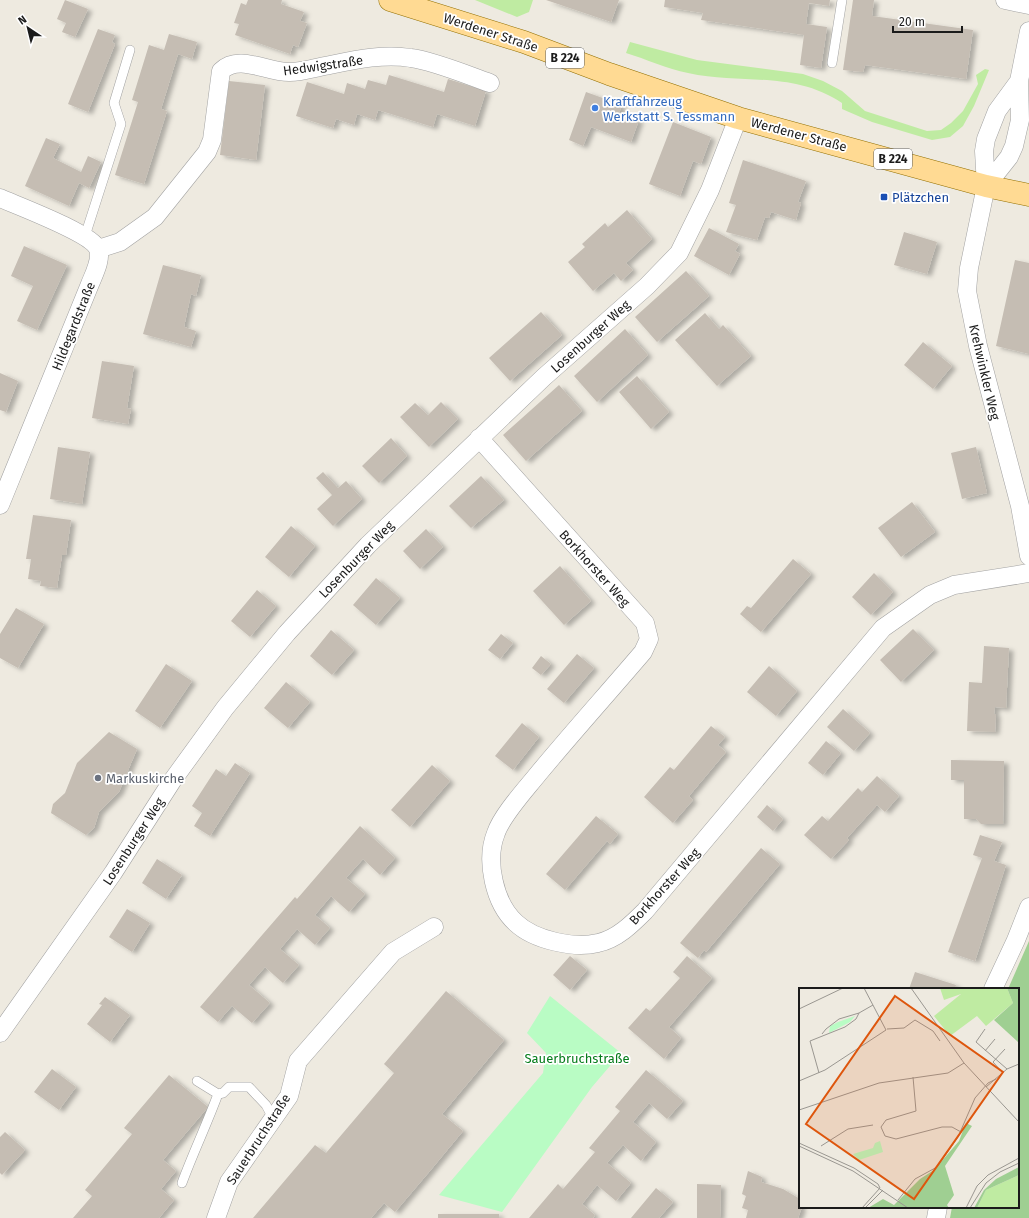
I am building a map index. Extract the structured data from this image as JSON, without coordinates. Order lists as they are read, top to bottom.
{
  "streets": {
    "main road": ["Werdener Straße", "B 224"],
    "street": [
      "Hedwigstraße",
      "Hildegardstraße",
      "Losenburger Weg",
      "Krehwinkler Weg",
      "Borkhorster Weg",
      "Sauerbruchstraße"
    ]
  },
  "crossings": [
    ["Werdener Straße", "Losenburger Weg"],
    ["Werdener Straße", "Krehwinkler Weg"],
    ["Hedwigstraße", "Hildegardstraße"],
    ["Losenburger Weg", "Borkhorster Weg"]
  ],
  "parks": ["Sauerbruchstraße"],
  "places": {
    "other": ["Kraftfahrzeug Werkstatt S. Tessmann", "Markuskirche"],
    "transit": ["Plätzchen"]
  },
  "scale_bar": "20 m",
  "north": "top left"
}
